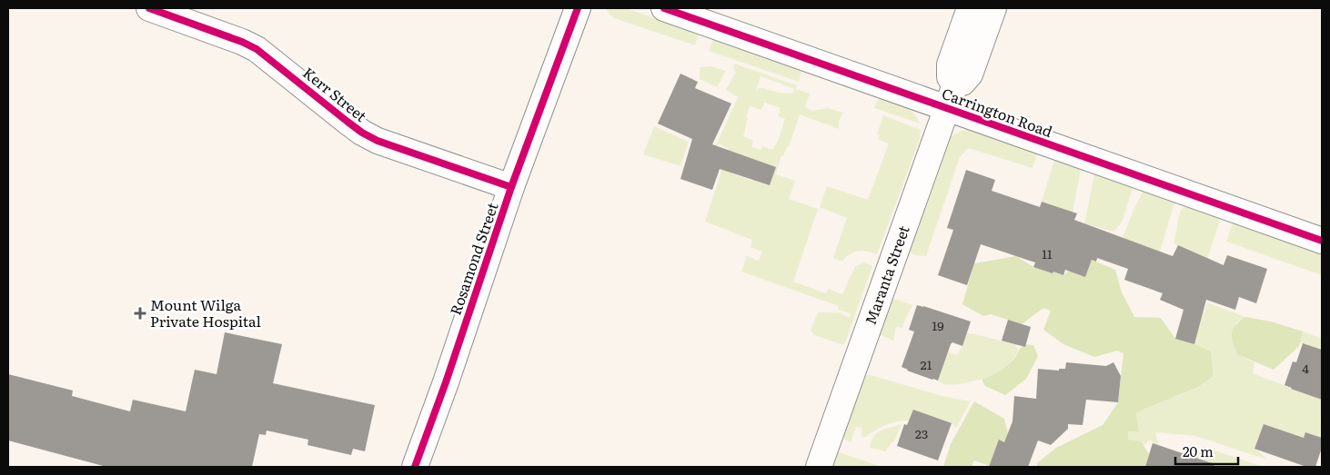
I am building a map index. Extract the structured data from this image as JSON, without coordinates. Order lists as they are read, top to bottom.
{
  "streets": {
    "street": [
      "Kerr Street",
      "Carrington Road",
      "Rosamond Street",
      "Maranta Street"
    ]
  },
  "crossings": [
    ["Kerr Street", "Rosamond Street"],
    ["Carrington Road", "Maranta Street"]
  ],
  "places": {
    "health": ["Mount Wilga Private Hospital"]
  },
  "house_numbers": [
    "11",
    "19",
    "21",
    "4",
    "23"
  ],
  "scale_bar": "20 m"
}
